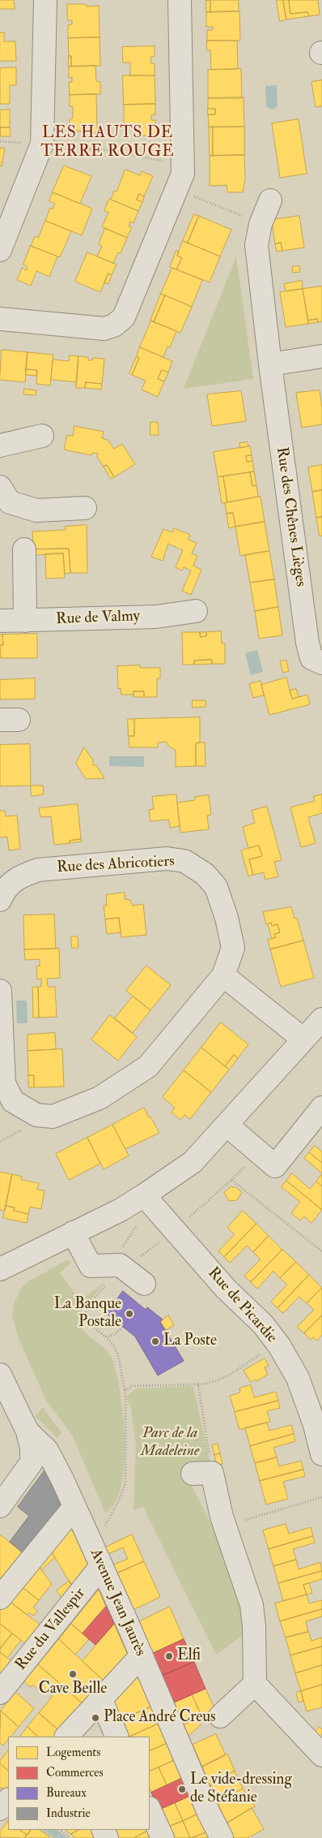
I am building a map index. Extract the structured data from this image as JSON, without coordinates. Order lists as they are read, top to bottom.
{
  "streets": {
    "street": [
      "Rue des Chênes Lièges",
      "Rue de Valmy",
      "Rue des Abricotiers",
      "Rue de Picardie",
      "Avenue Jean Jaurès",
      "Rue du Vallespir"
    ]
  },
  "crossings": [
    ["Avenue Jean Jaurès", "Rue du Vallespir"]
  ],
  "districts": ["LES HAUTS DE TERRE ROUGE"],
  "parks": ["Parc de la Madeleine"],
  "places": [
    "La Banque Postale",
    "La Poste",
    "Elfi",
    "Cave Beille",
    "Place André Creus",
    "Le vide-dressing de Stéfanie"
  ],
  "legend": [
    "Logements",
    "Commerces",
    "Bureaux",
    "Industrie"
  ]
}
